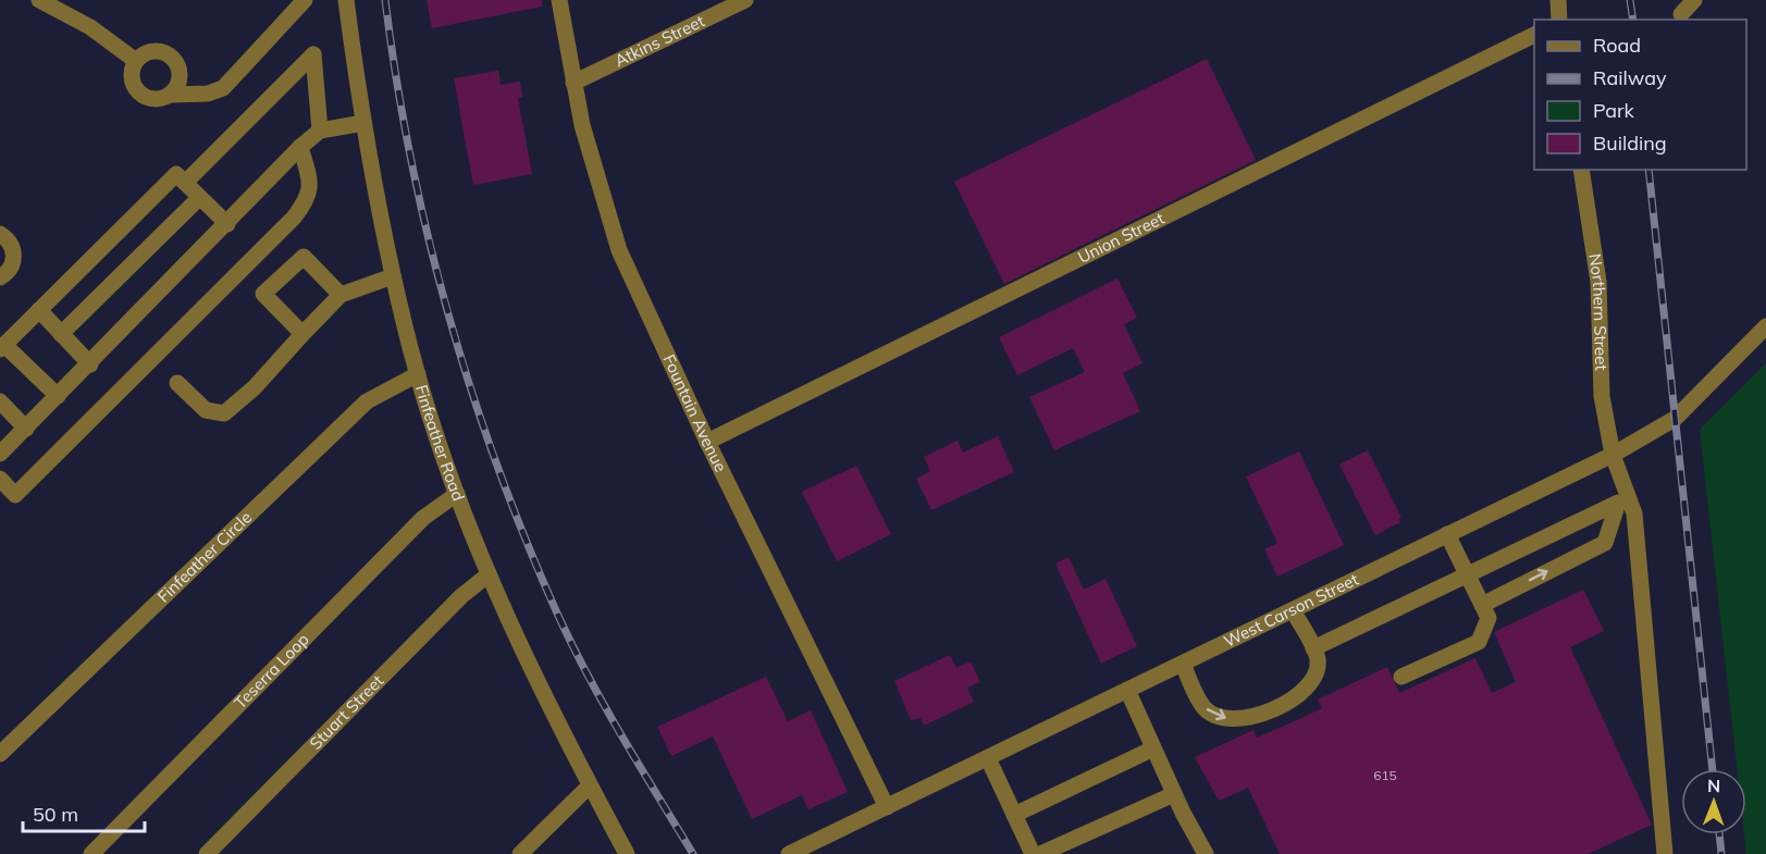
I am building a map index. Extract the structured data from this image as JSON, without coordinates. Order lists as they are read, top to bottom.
{
  "streets": {
    "street": [
      "Atkins Street",
      "Union Street",
      "Northern Street",
      "Fountain Avenue",
      "Finfeather Road",
      "Finfeather Circle",
      "West Carson Street",
      "Teserra Loop",
      "Stuart Street"
    ]
  },
  "crossings": [
    ["Atkins Street", "Fountain Avenue"],
    ["Union Street", "Fountain Avenue"],
    ["Northern Street", "West Carson Street"],
    ["Fountain Avenue", "West Carson Street"],
    ["Finfeather Road", "Finfeather Circle"],
    ["Finfeather Road", "Teserra Loop"],
    ["Finfeather Road", "Stuart Street"]
  ],
  "house_numbers": ["615"],
  "legend": [
    "Road",
    "Railway",
    "Park",
    "Building"
  ],
  "scale_bar": "50 m",
  "north": "top"
}
